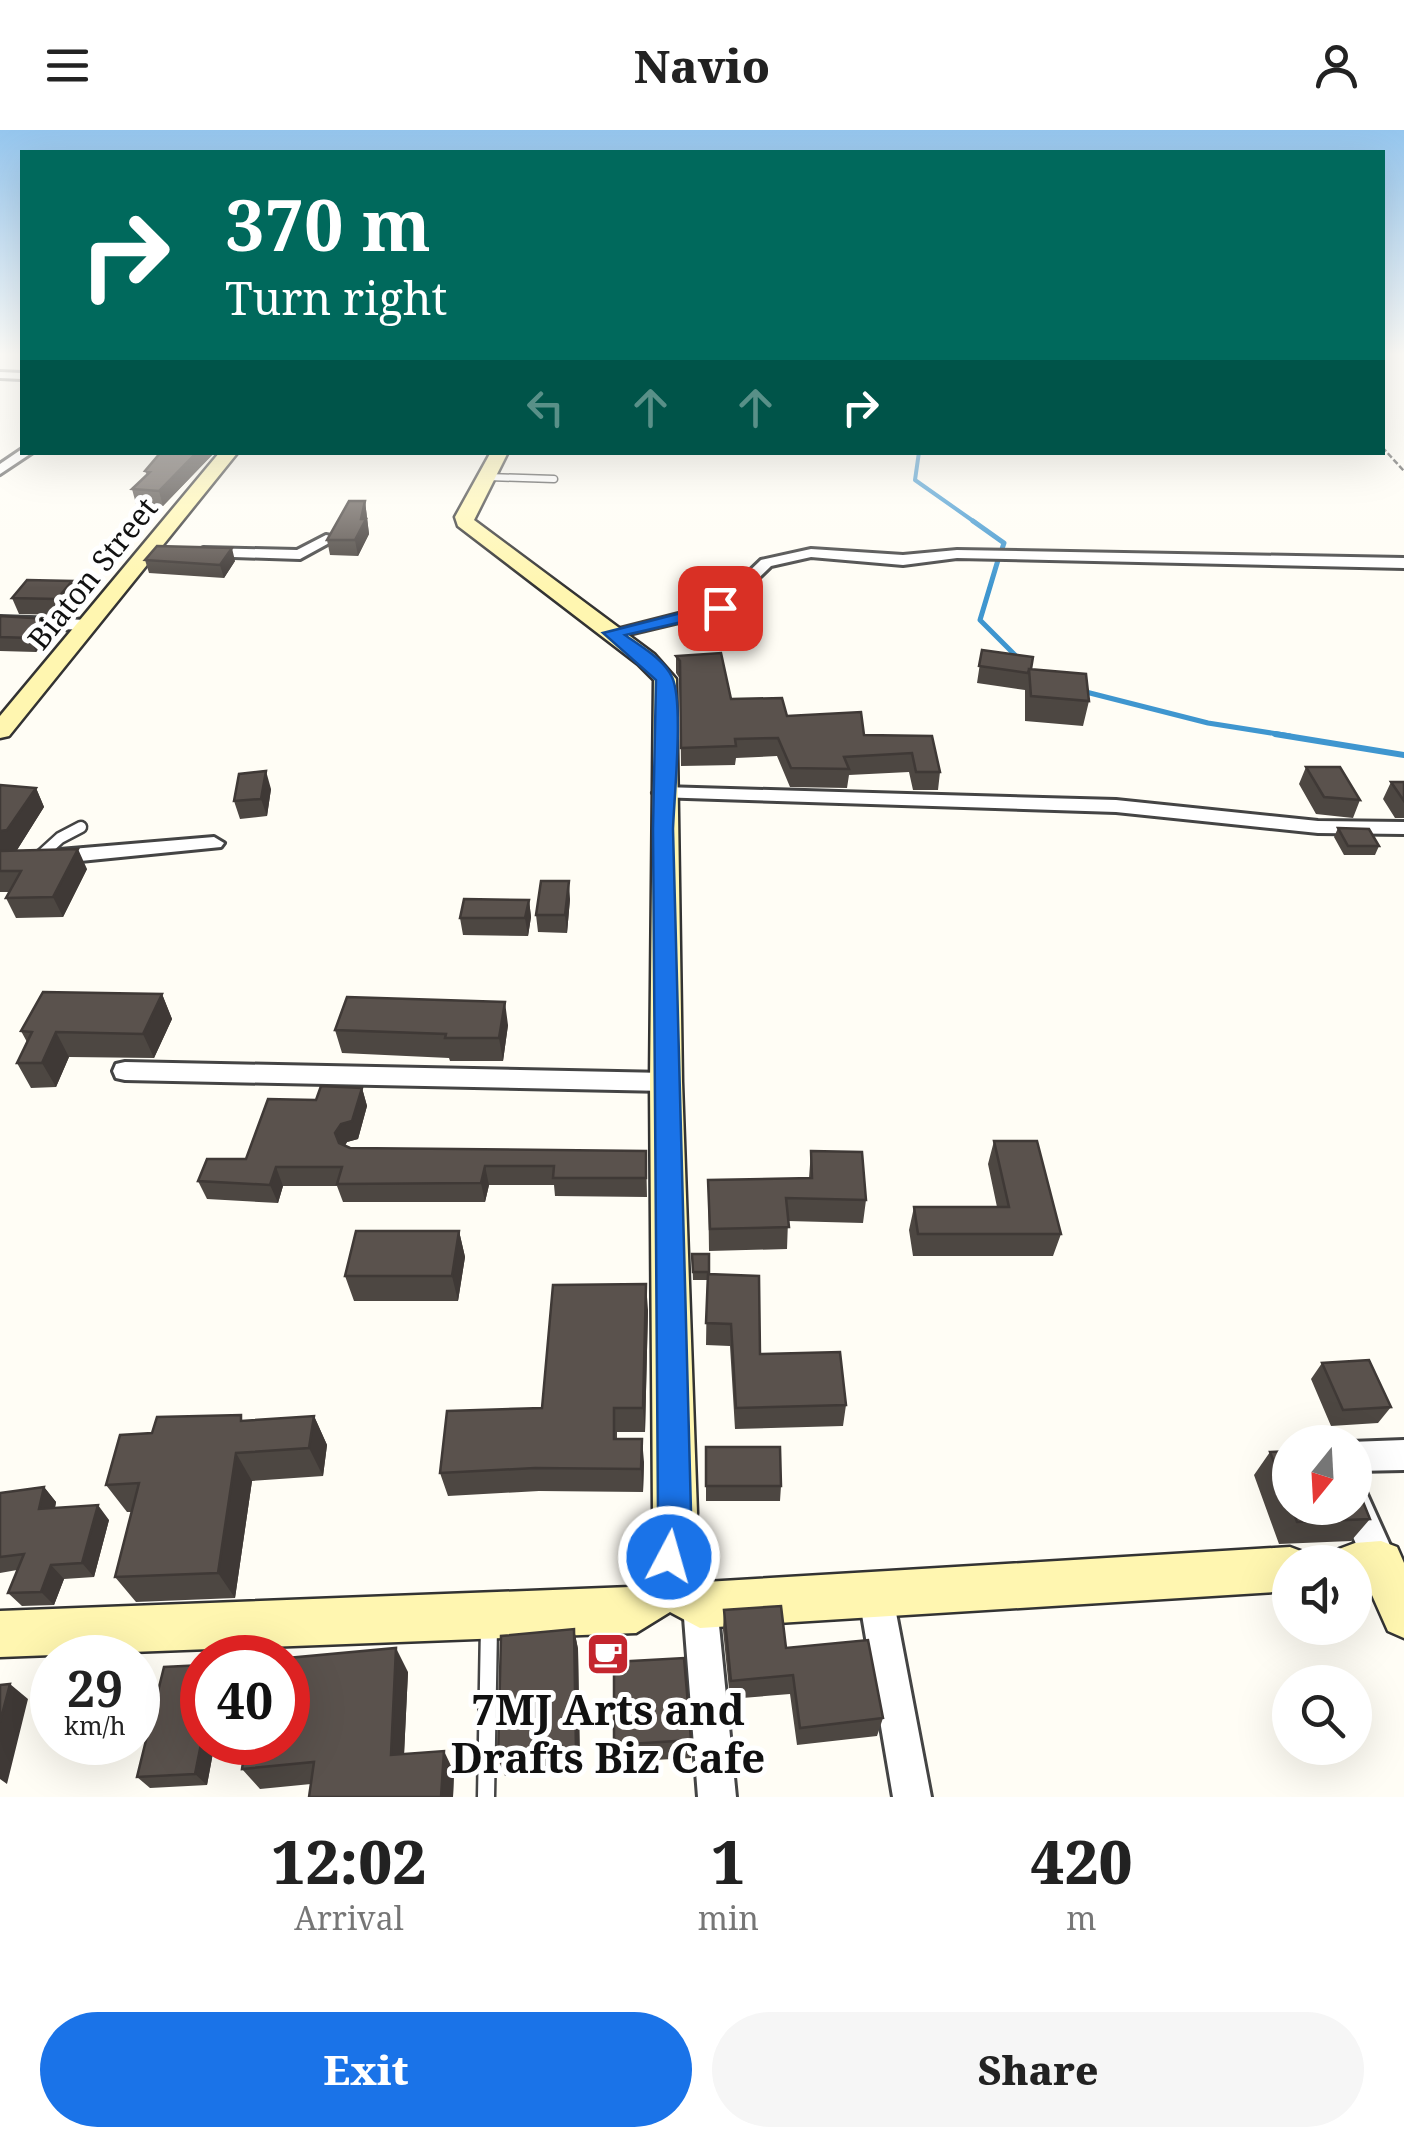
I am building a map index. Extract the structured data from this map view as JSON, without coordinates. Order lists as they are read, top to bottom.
{
  "streets": {
    "street": ["Biaton Street"]
  },
  "places": {
    "cafe": ["7MJ Arts and Drafts Biz Cafe"]
  },
  "north": "bottom",
  "page": {
    "header": "Navio",
    "turn": ["370 m", "Turn right"],
    "speed": "29 km/h",
    "limit": "40",
    "eta": [
      "12:02",
      "Arrival",
      "1",
      "min",
      "420",
      "m"
    ],
    "buttons": ["Exit", "Share"]
  }
}
